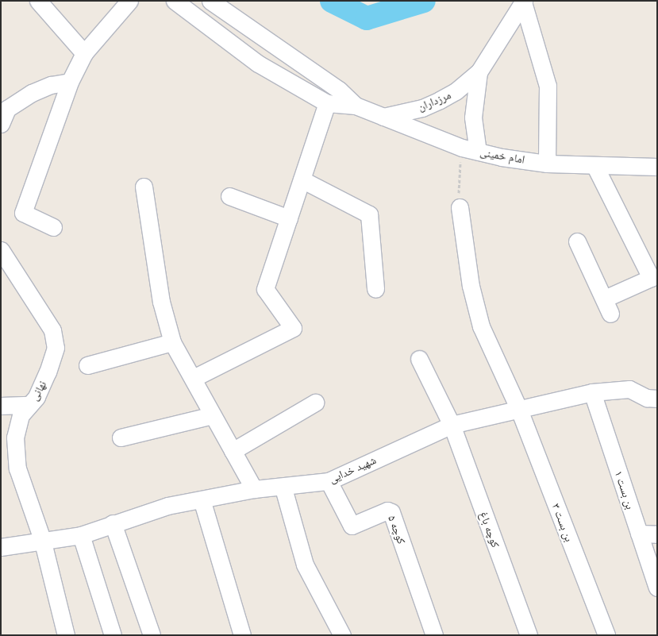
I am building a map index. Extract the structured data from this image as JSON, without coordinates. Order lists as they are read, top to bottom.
{
  "streets": {
    "street": [
      "مرزداران",
      "امام خمینی",
      "نهانی",
      "شهید خدایی",
      "بن بست ۱",
      "بن بست ۳",
      "کوچه ۵",
      "کوچه باغ"
    ]
  },
  "crossings": [
    ["مرزداران", "امام خمینی"],
    ["نهانی", "شهید خدایی"],
    ["شهید خدایی", "بن بست ۱"],
    ["شهید خدایی", "بن بست ۳"],
    ["شهید خدایی", "کوچه ۵"],
    ["شهید خدایی", "کوچه باغ"]
  ]
}
